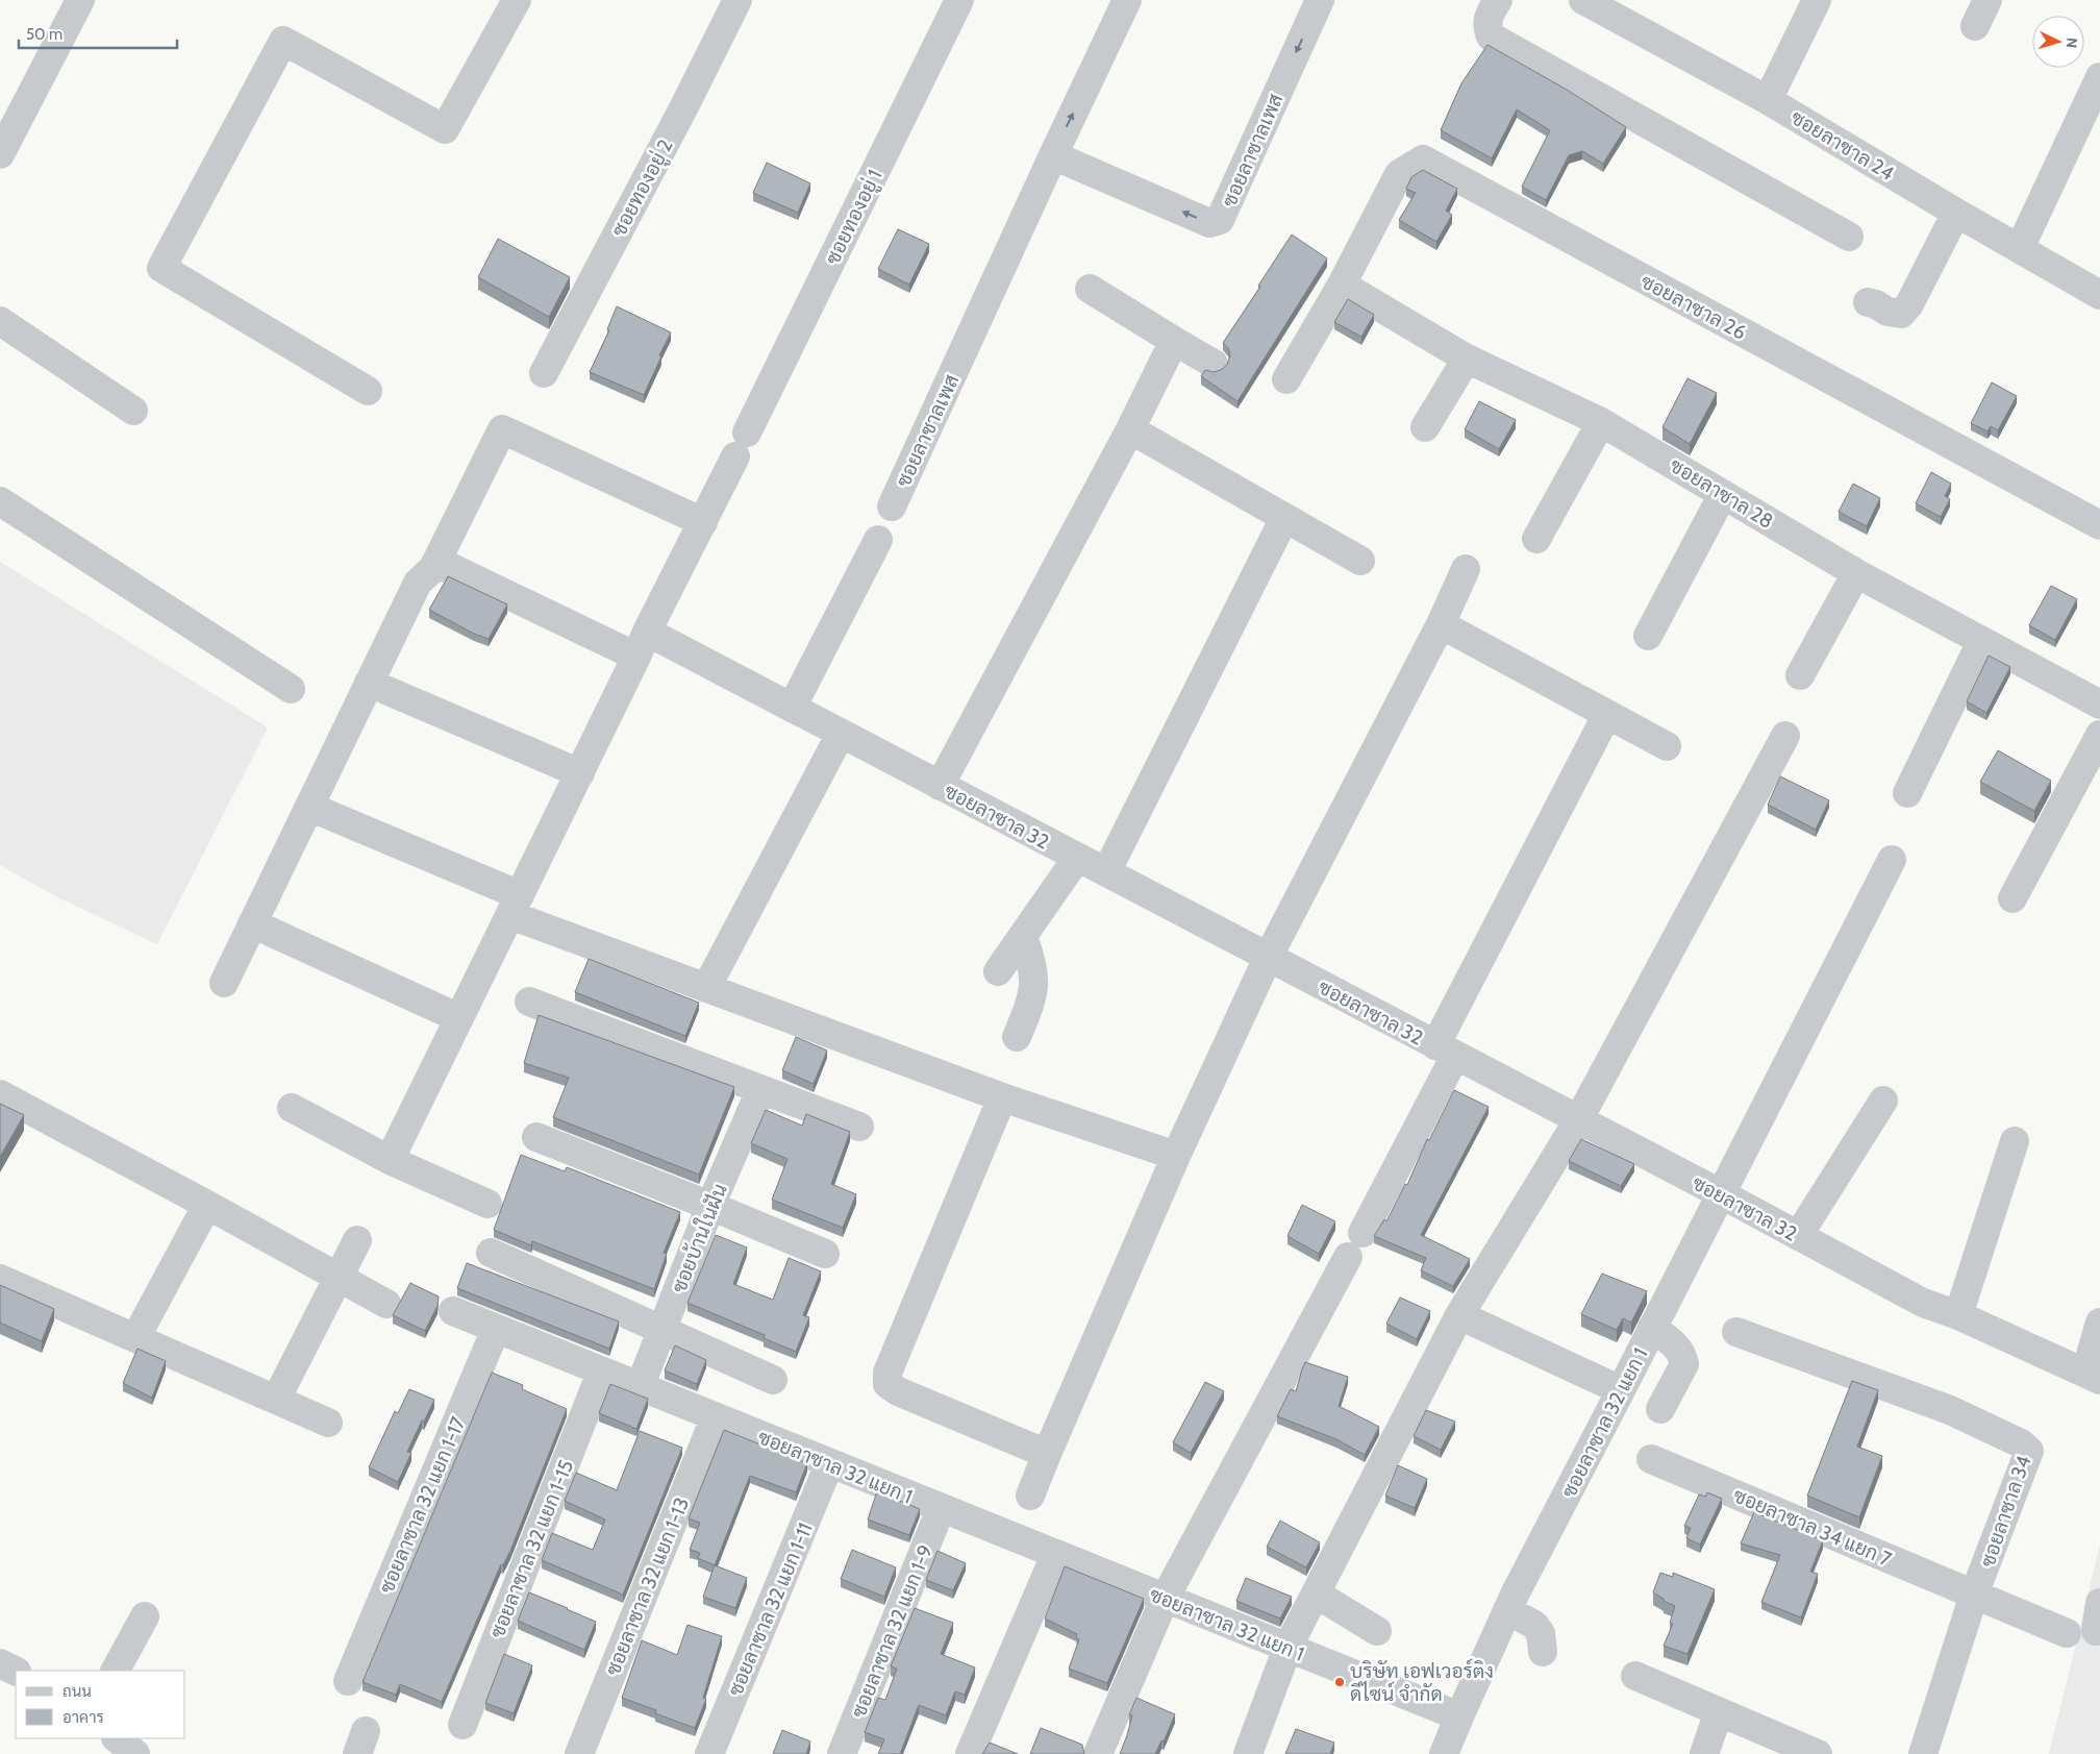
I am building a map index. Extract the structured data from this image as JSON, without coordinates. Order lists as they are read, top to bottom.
{
  "streets": {
    "street": [
      "ซอยลาซาล 24",
      "ซอยลาซาลเพส",
      "ซอยทองอยู่ 2",
      "ซอยทองอยู่ 1",
      "ซอยลาซาล 26",
      "ซอยลาซาล 28",
      "ซอยลาซาล 32",
      "ซอยบ้านในฝัน",
      "ซอยลาซาล 32 แยก 1",
      "ซอยลาซาล 32 แยก 1-17",
      "ซอยลาซาล 34",
      "ซอยลาซาล 34 แยก 7",
      "ซอยลาซาล 32 แยก 1-15",
      "ซอยลาซาล 32 แยก 1-13",
      "ซอยลาซาล 32 แยก 1-11",
      "ซอยลาซาล 32 แยก 1-9"
    ]
  },
  "crossings": [
    ["ซอยทองอยู่ 1", "ซอยลาซาล 32"],
    ["ซอยลาซาล 26", "ซอยลาซาล 28"],
    ["ซอยลาซาล 32", "ซอยลาซาล 32 แยก 1"],
    ["ซอยบ้านในฝัน", "ซอยลาซาล 32 แยก 1"],
    ["ซอยลาซาล 32 แยก 1", "ซอยลาซาล 32 แยก 1-17"],
    ["ซอยลาซาล 32 แยก 1", "ซอยลาซาล 32 แยก 1-15"],
    ["ซอยลาซาล 32 แยก 1", "ซอยลาซาล 32 แยก 1-13"],
    ["ซอยลาซาล 32 แยก 1", "ซอยลาซาล 32 แยก 1-11"],
    ["ซอยลาซาล 32 แยก 1", "ซอยลาซาล 32 แยก 1-9"],
    ["ซอยลาซาล 34", "ซอยลาซาล 34 แยก 7"]
  ],
  "places": ["บริษัท เอฟเวอร์ติง ดีไซน์ จำกัด"],
  "legend": ["ถนน", "อาคาร"],
  "scale_bar": "50 m",
  "north": "right"
}
